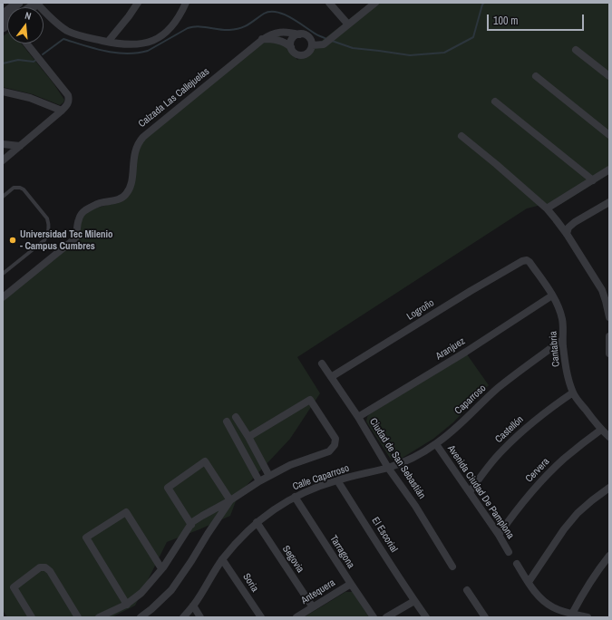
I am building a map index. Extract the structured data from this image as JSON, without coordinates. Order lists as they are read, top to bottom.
{
  "streets": {
    "street": [
      "Calzada Las Callejuelas",
      "Logroño",
      "Aranjuez",
      "Cantabria",
      "Caparroso",
      "Castellón",
      "Ciudad de San Sebastián",
      "Cervera",
      "Calle Caparroso",
      "Avenida Ciudad De Pamplona",
      "El Escorial",
      "Tarragona",
      "Segovia",
      "Soria",
      "Antequera"
    ]
  },
  "crossings": [
    ["Logroño", "Cantabria"],
    ["Logroño", "Ciudad de San Sebastián"],
    ["Aranjuez", "Cantabria"],
    ["Aranjuez", "Ciudad de San Sebastián"],
    ["Cantabria", "Caparroso"],
    ["Cantabria", "Castellón"],
    ["Cantabria", "Cervera"],
    ["Caparroso", "Ciudad de San Sebastián"],
    ["Caparroso", "Calle Caparroso"],
    ["Caparroso", "Avenida Ciudad De Pamplona"],
    ["Castellón", "Avenida Ciudad De Pamplona"],
    ["Ciudad de San Sebastián", "Calle Caparroso"],
    ["Cervera", "Avenida Ciudad De Pamplona"],
    ["Calle Caparroso", "El Escorial"],
    ["Calle Caparroso", "Tarragona"],
    ["Calle Caparroso", "Segovia"],
    ["Calle Caparroso", "Soria"],
    ["Tarragona", "Antequera"],
    ["Segovia", "Antequera"]
  ],
  "places": ["Universidad Tec Milenio - Campus Cumbres"],
  "scale_bar": "100 m",
  "north": "top"
}
